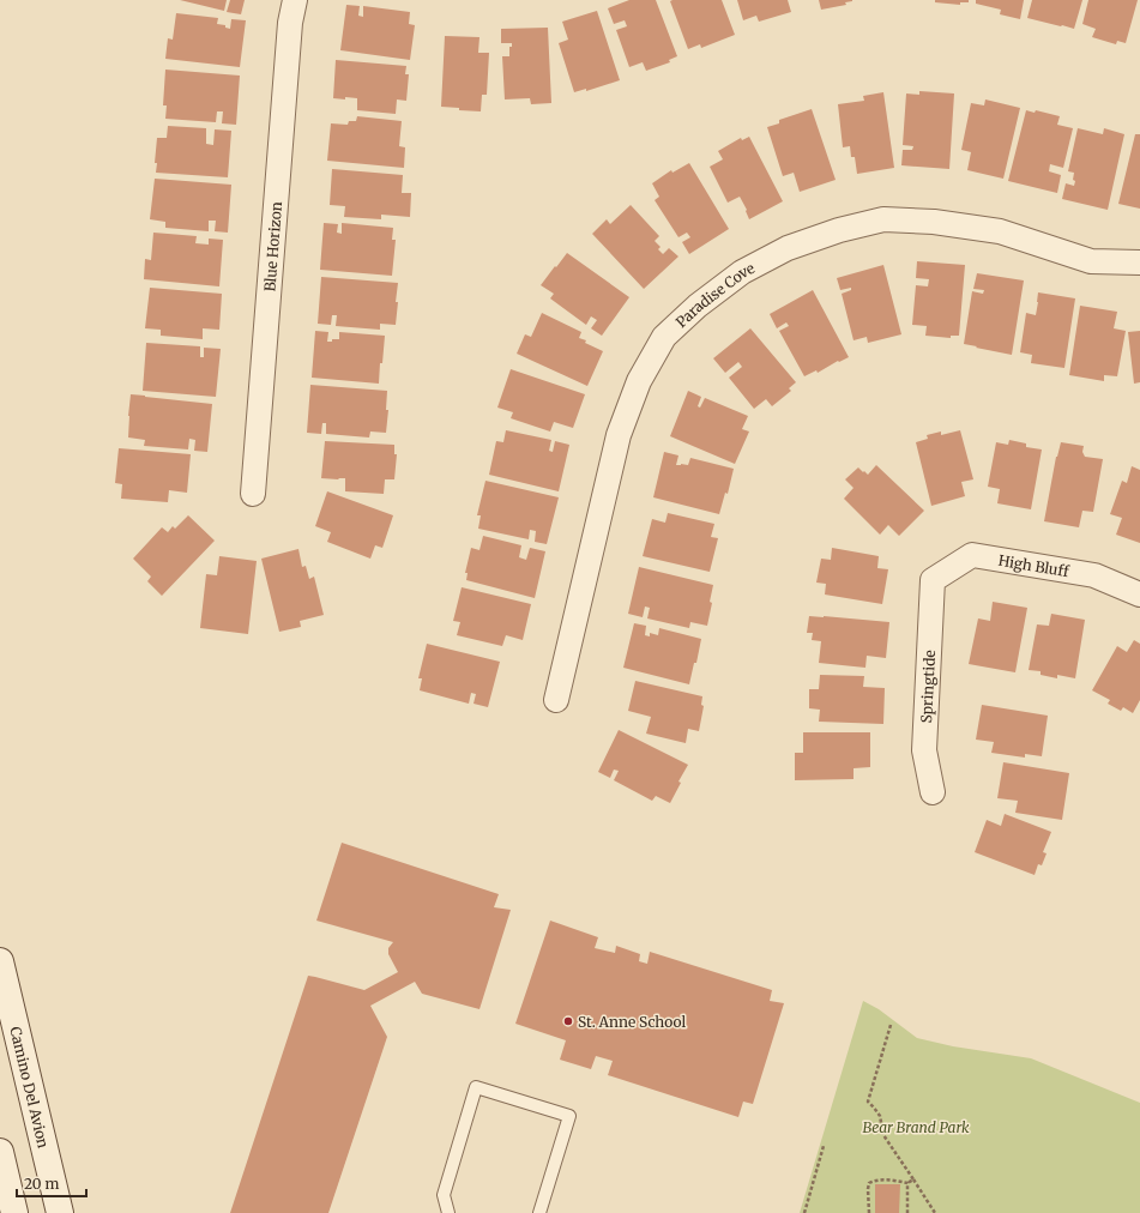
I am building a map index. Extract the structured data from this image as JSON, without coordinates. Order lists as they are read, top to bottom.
{
  "streets": {
    "main road": ["Camino Del Avion"],
    "street": [
      "Blue Horizon",
      "Paradise Cove",
      "High Bluff",
      "Springtide"
    ]
  },
  "crossings": [
    ["High Bluff", "Springtide"]
  ],
  "parks": ["Bear Brand Park"],
  "places": ["St. Anne School"],
  "scale_bar": "20 m"
}
